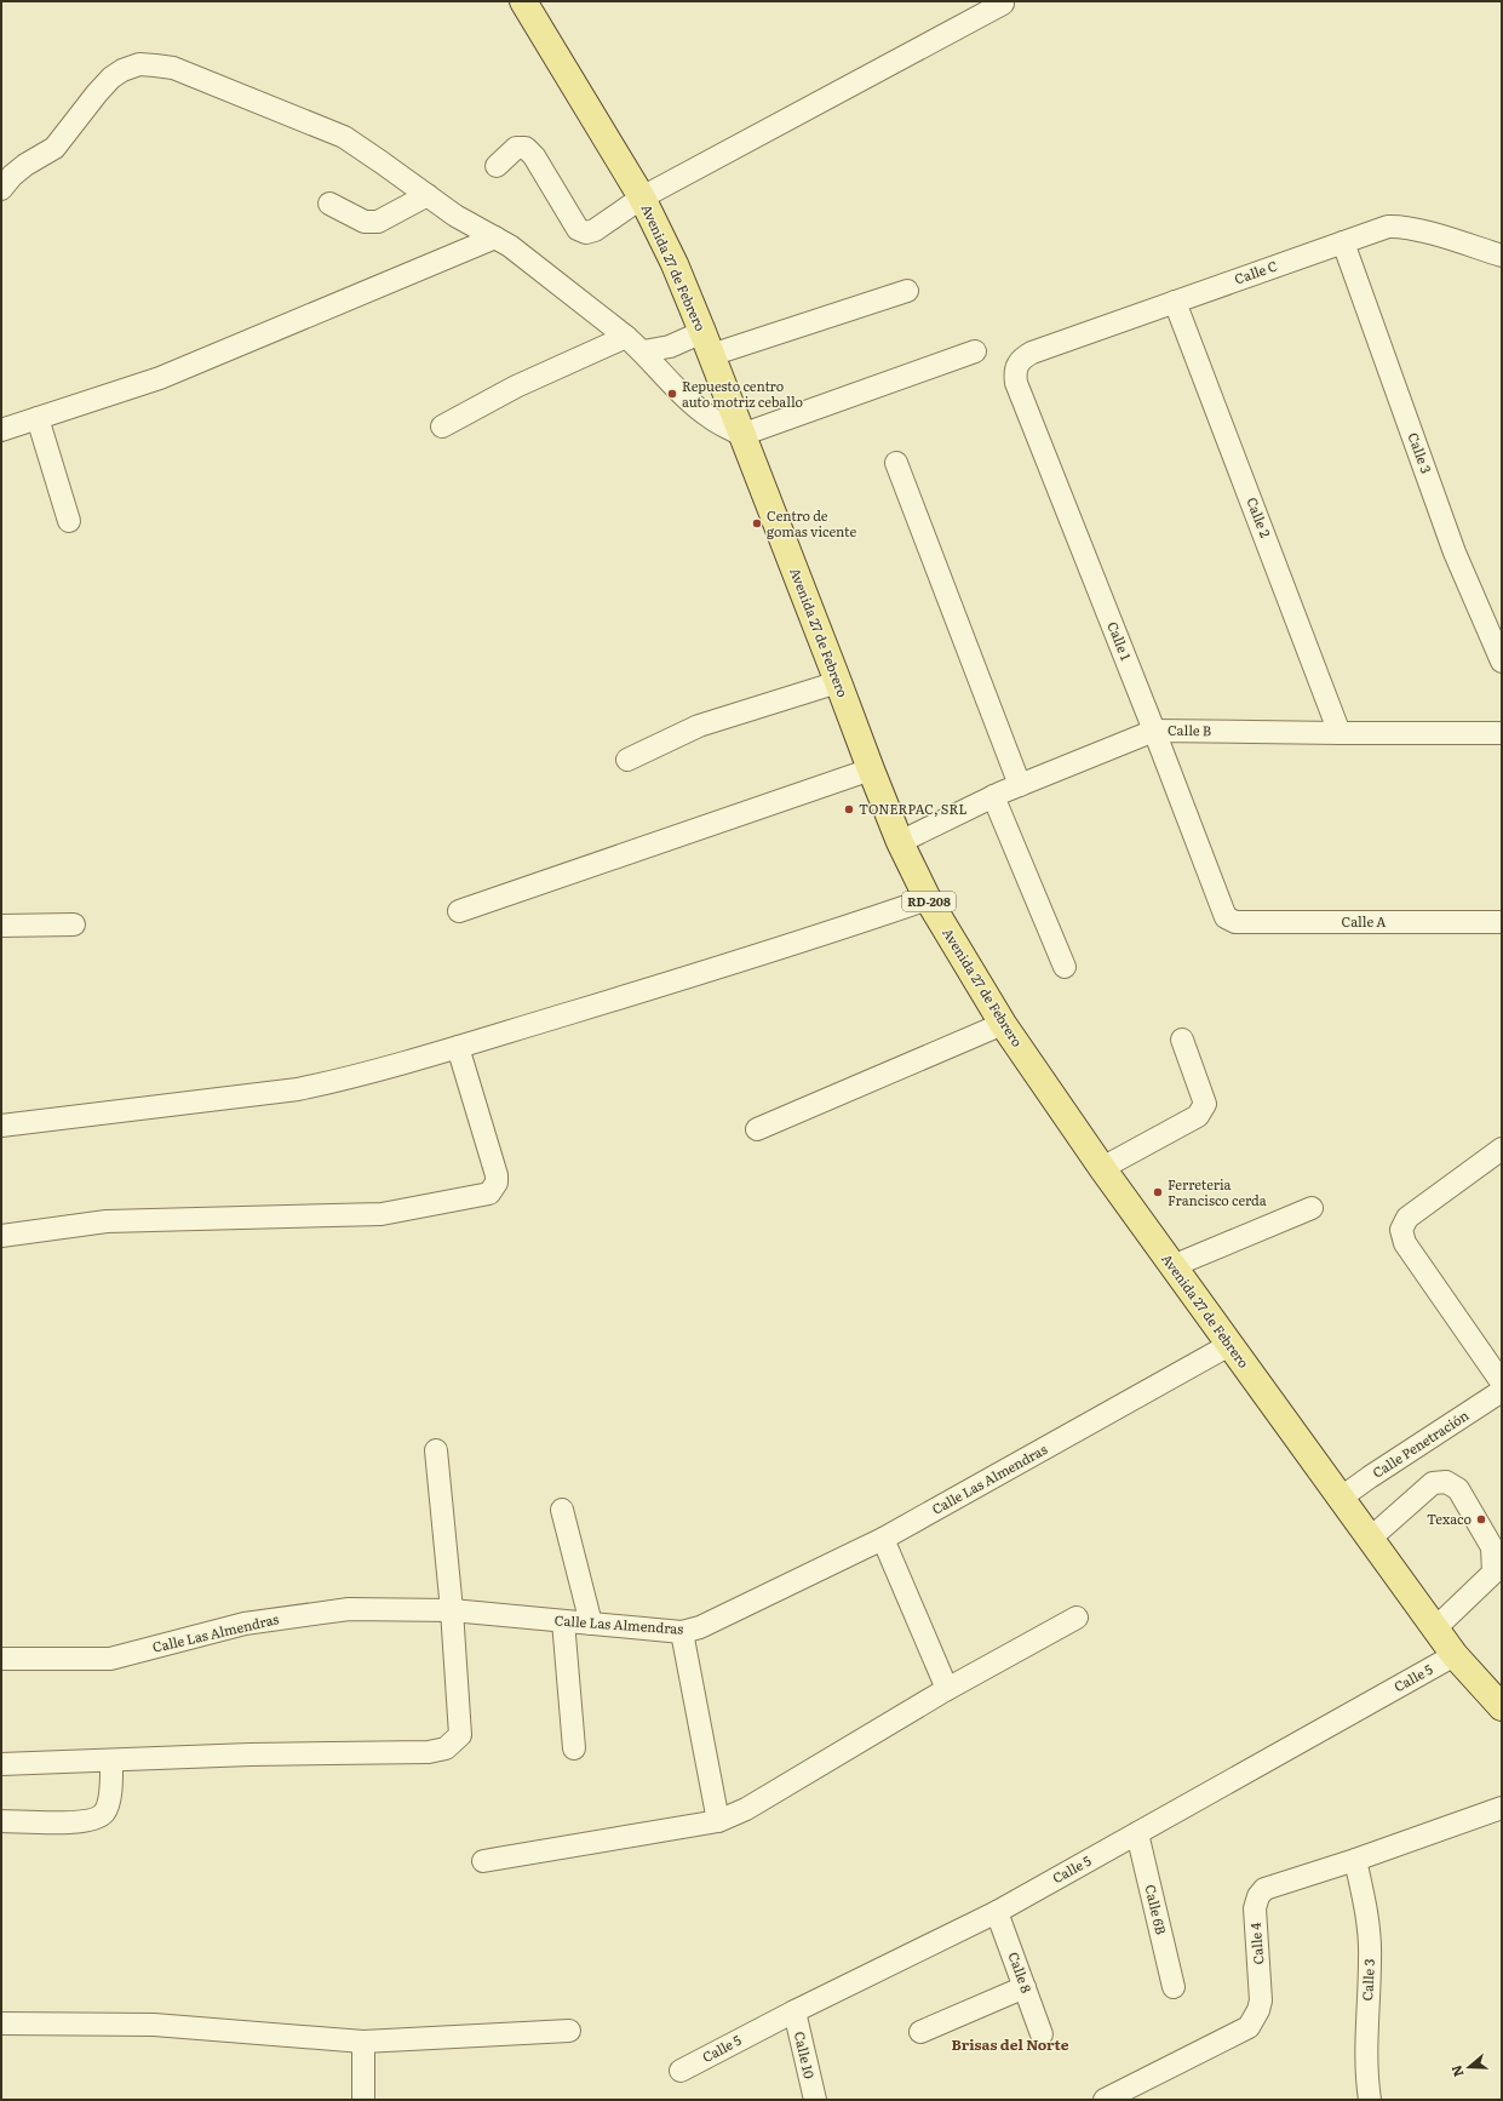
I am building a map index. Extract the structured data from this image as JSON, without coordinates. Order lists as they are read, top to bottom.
{
  "streets": {
    "main road": ["Avenida 27 de Febrero", "RD-208"],
    "street": [
      "Calle C",
      "Calle 3",
      "Calle 2",
      "Calle 1",
      "Calle B",
      "Calle A",
      "Calle Penetración",
      "Calle Las Almendras",
      "Calle 5",
      "Calle 6B",
      "Calle 4",
      "Calle 8",
      "Calle 10"
    ]
  },
  "crossings": [
    ["Avenida 27 de Febrero", "Calle B"],
    ["Avenida 27 de Febrero", "Calle Penetración"],
    ["Avenida 27 de Febrero", "Calle Las Almendras"],
    ["Avenida 27 de Febrero", "Calle 5"],
    ["Calle C", "Calle 3"],
    ["Calle C", "Calle 2"],
    ["Calle C", "Calle 1"],
    ["Calle 3", "Calle 4"],
    ["Calle 2", "Calle B"],
    ["Calle 1", "Calle B"],
    ["Calle 1", "Calle A"],
    ["Calle 5", "Calle 6B"],
    ["Calle 5", "Calle 8"],
    ["Calle 5", "Calle 10"]
  ],
  "districts": ["Brisas del Norte"],
  "places": [
    "Repuesto centro auto motriz ceballo",
    "Centro de gomas vicente",
    "TONERPAC, SRL",
    "Ferreteria Francisco cerda",
    "Texaco"
  ],
  "north": "left"
}
